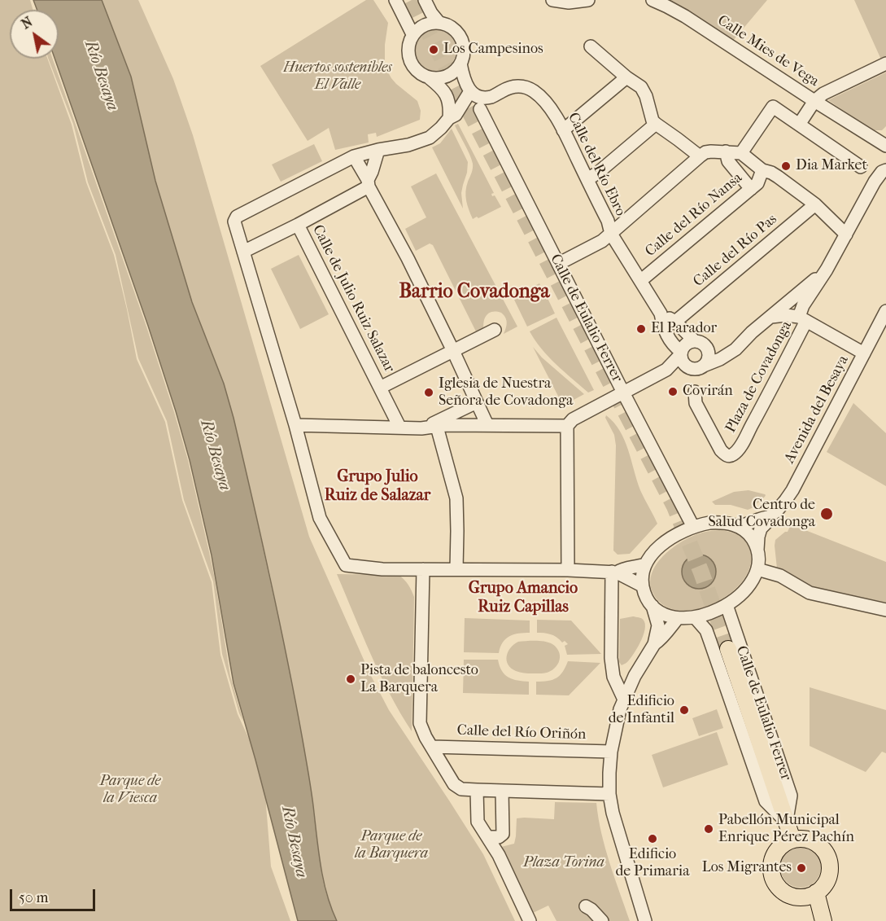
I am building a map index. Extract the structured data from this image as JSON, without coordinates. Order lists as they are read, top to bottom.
{
  "streets": {
    "main road": ["Calle de Eulalio Ferrer"],
    "street": [
      "Calle Mies de Vega",
      "Calle del Río Ebro",
      "Calle del Río Nansa",
      "Calle del Río Pas",
      "Calle de Julio Ruiz Salazar",
      "Plaza de Covadonga",
      "Avenida del Besaya",
      "Calle del Río Oriñón"
    ]
  },
  "crossings": [
    ["Calle del Río Ebro", "Calle del Río Nansa"],
    ["Calle del Río Ebro", "Calle del Río Pas"],
    ["Calle del Río Ebro", "Plaza de Covadonga"],
    ["Calle de Eulalio Ferrer", "Avenida del Besaya"],
    ["Plaza de Covadonga", "Avenida del Besaya"]
  ],
  "districts": ["Barrio Covadonga", "Grupo Julio Ruiz de Salazar", "Grupo Amancio Ruiz Capillas"],
  "water": ["Río Besaya"],
  "parks": [
    "Huertos sostenibles El Valle",
    "Parque de la Viesca",
    "Parque de la Barquera",
    "Plaza Torina"
  ],
  "places": [
    "Los Campesinos",
    "Dia Market",
    "El Parador",
    "Covirán",
    "Iglesia de Nuestra Señora de Covadonga",
    "Centro de Salud Covadonga",
    "Pista de baloncesto La Barquera",
    "Edificio de Infantil",
    "Pabellón Municipal Enrique Pérez Pachín",
    "Edificio de Primaria",
    "Los Migrantes"
  ],
  "scale_bar": "50 m",
  "north": "top left"
}
